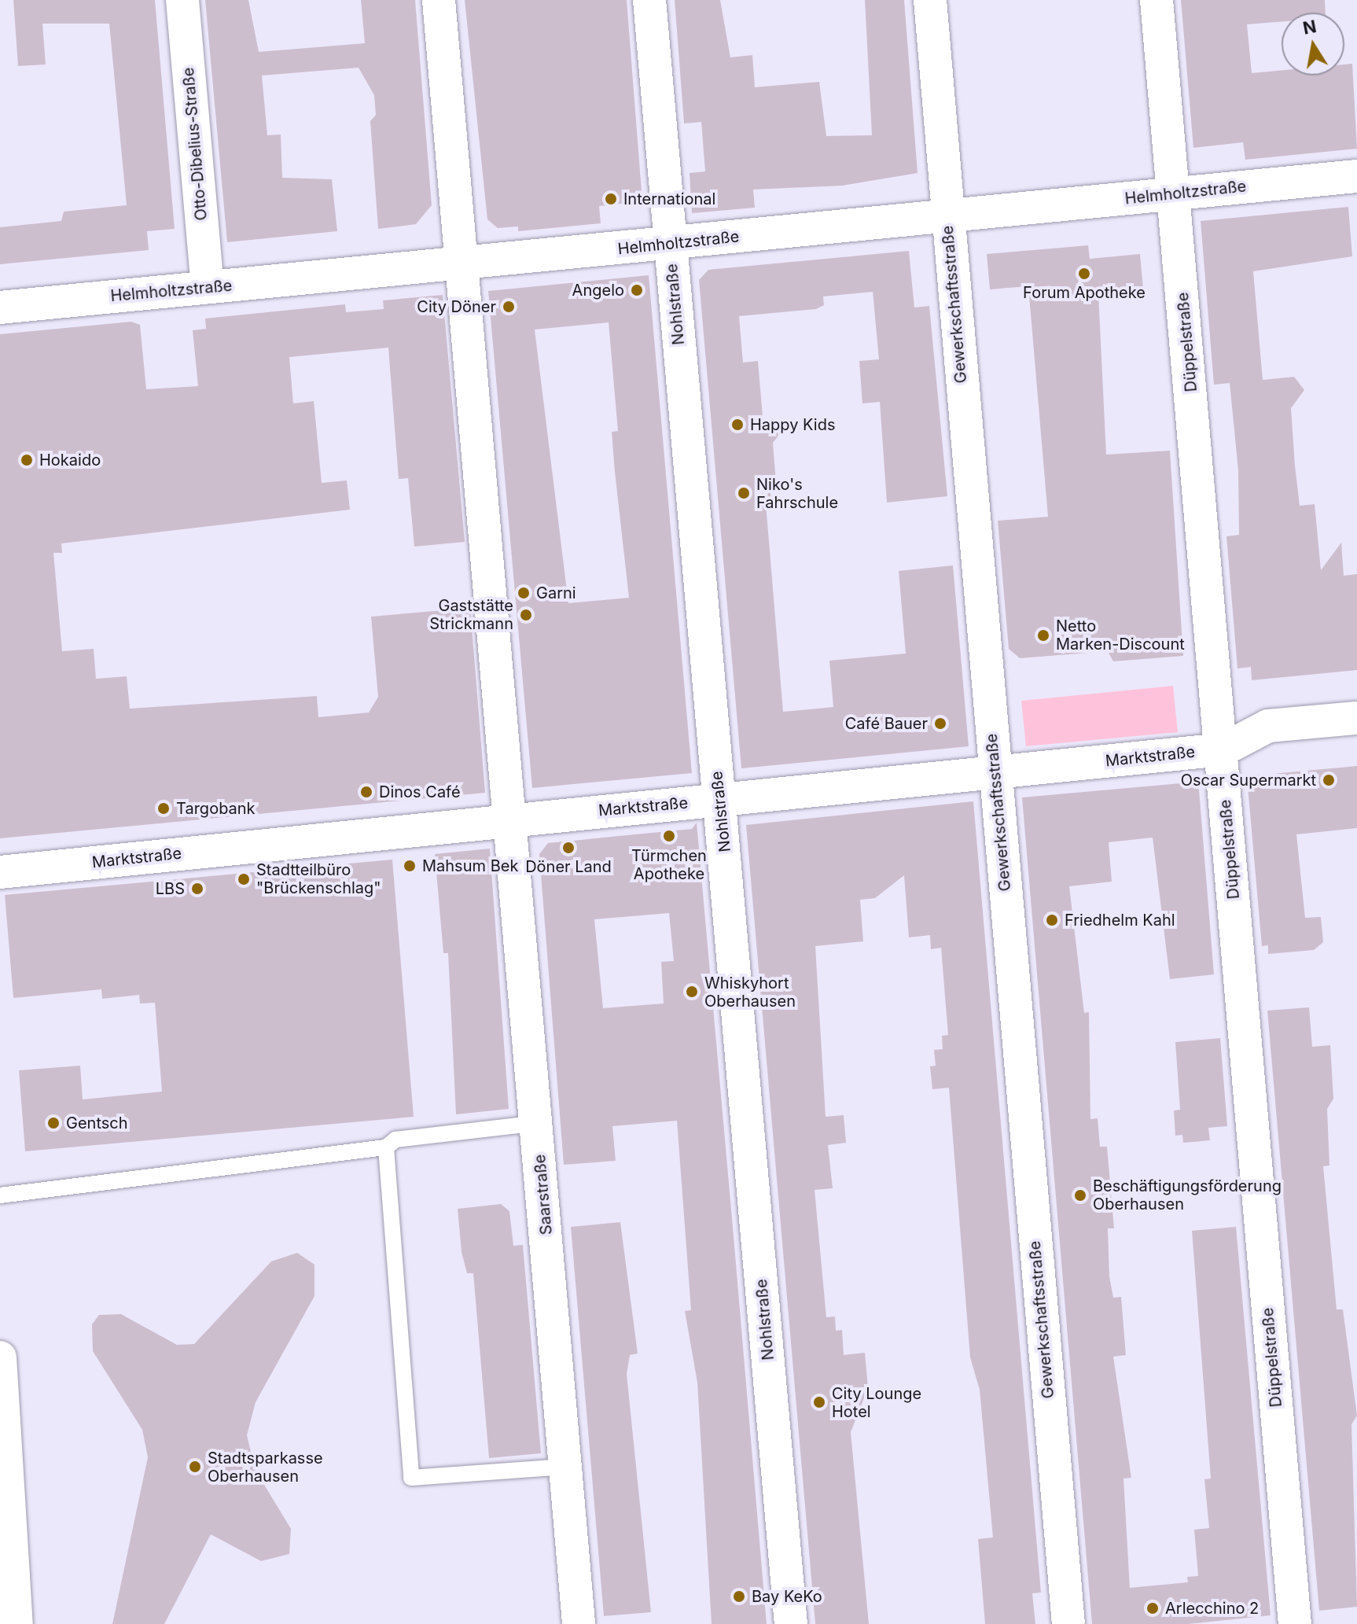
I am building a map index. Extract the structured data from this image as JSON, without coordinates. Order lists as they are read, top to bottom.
{
  "streets": {
    "street": [
      "Otto-Dibelius-Straße",
      "Helmholtzstraße",
      "Nohlstraße",
      "Gewerkschaftsstraße",
      "Düppelstraße",
      "Marktstraße",
      "Saarstraße"
    ]
  },
  "crossings": [
    ["Otto-Dibelius-Straße", "Helmholtzstraße"],
    ["Helmholtzstraße", "Nohlstraße"],
    ["Helmholtzstraße", "Gewerkschaftsstraße"],
    ["Helmholtzstraße", "Düppelstraße"],
    ["Helmholtzstraße", "Saarstraße"],
    ["Nohlstraße", "Marktstraße"],
    ["Gewerkschaftsstraße", "Marktstraße"],
    ["Düppelstraße", "Marktstraße"],
    ["Marktstraße", "Saarstraße"]
  ],
  "places": [
    "International",
    "Forum Apotheke",
    "Angelo",
    "City Döner",
    "Happy Kids",
    "Hokaido",
    "Niko's Fahrschule",
    "Garni",
    "Gaststätte Strickmann",
    "Netto Marken-Discount",
    "Café Bauer",
    "Oscar Supermarkt",
    "Dinos Café",
    "Targobank",
    "Türmchen Apotheke",
    "Döner Land",
    "Mahsum Bek",
    "Stadtteilbüro \"Brückenschlag\"",
    "LBS",
    "Friedhelm Kahl",
    "Whiskyhort Oberhausen",
    "Gentsch",
    "Beschäftigungsförderung Oberhausen",
    "City Lounge Hotel",
    "Stadtsparkasse Oberhausen",
    "Bay KeKo",
    "Arlecchino 2"
  ],
  "north": "top"
}
